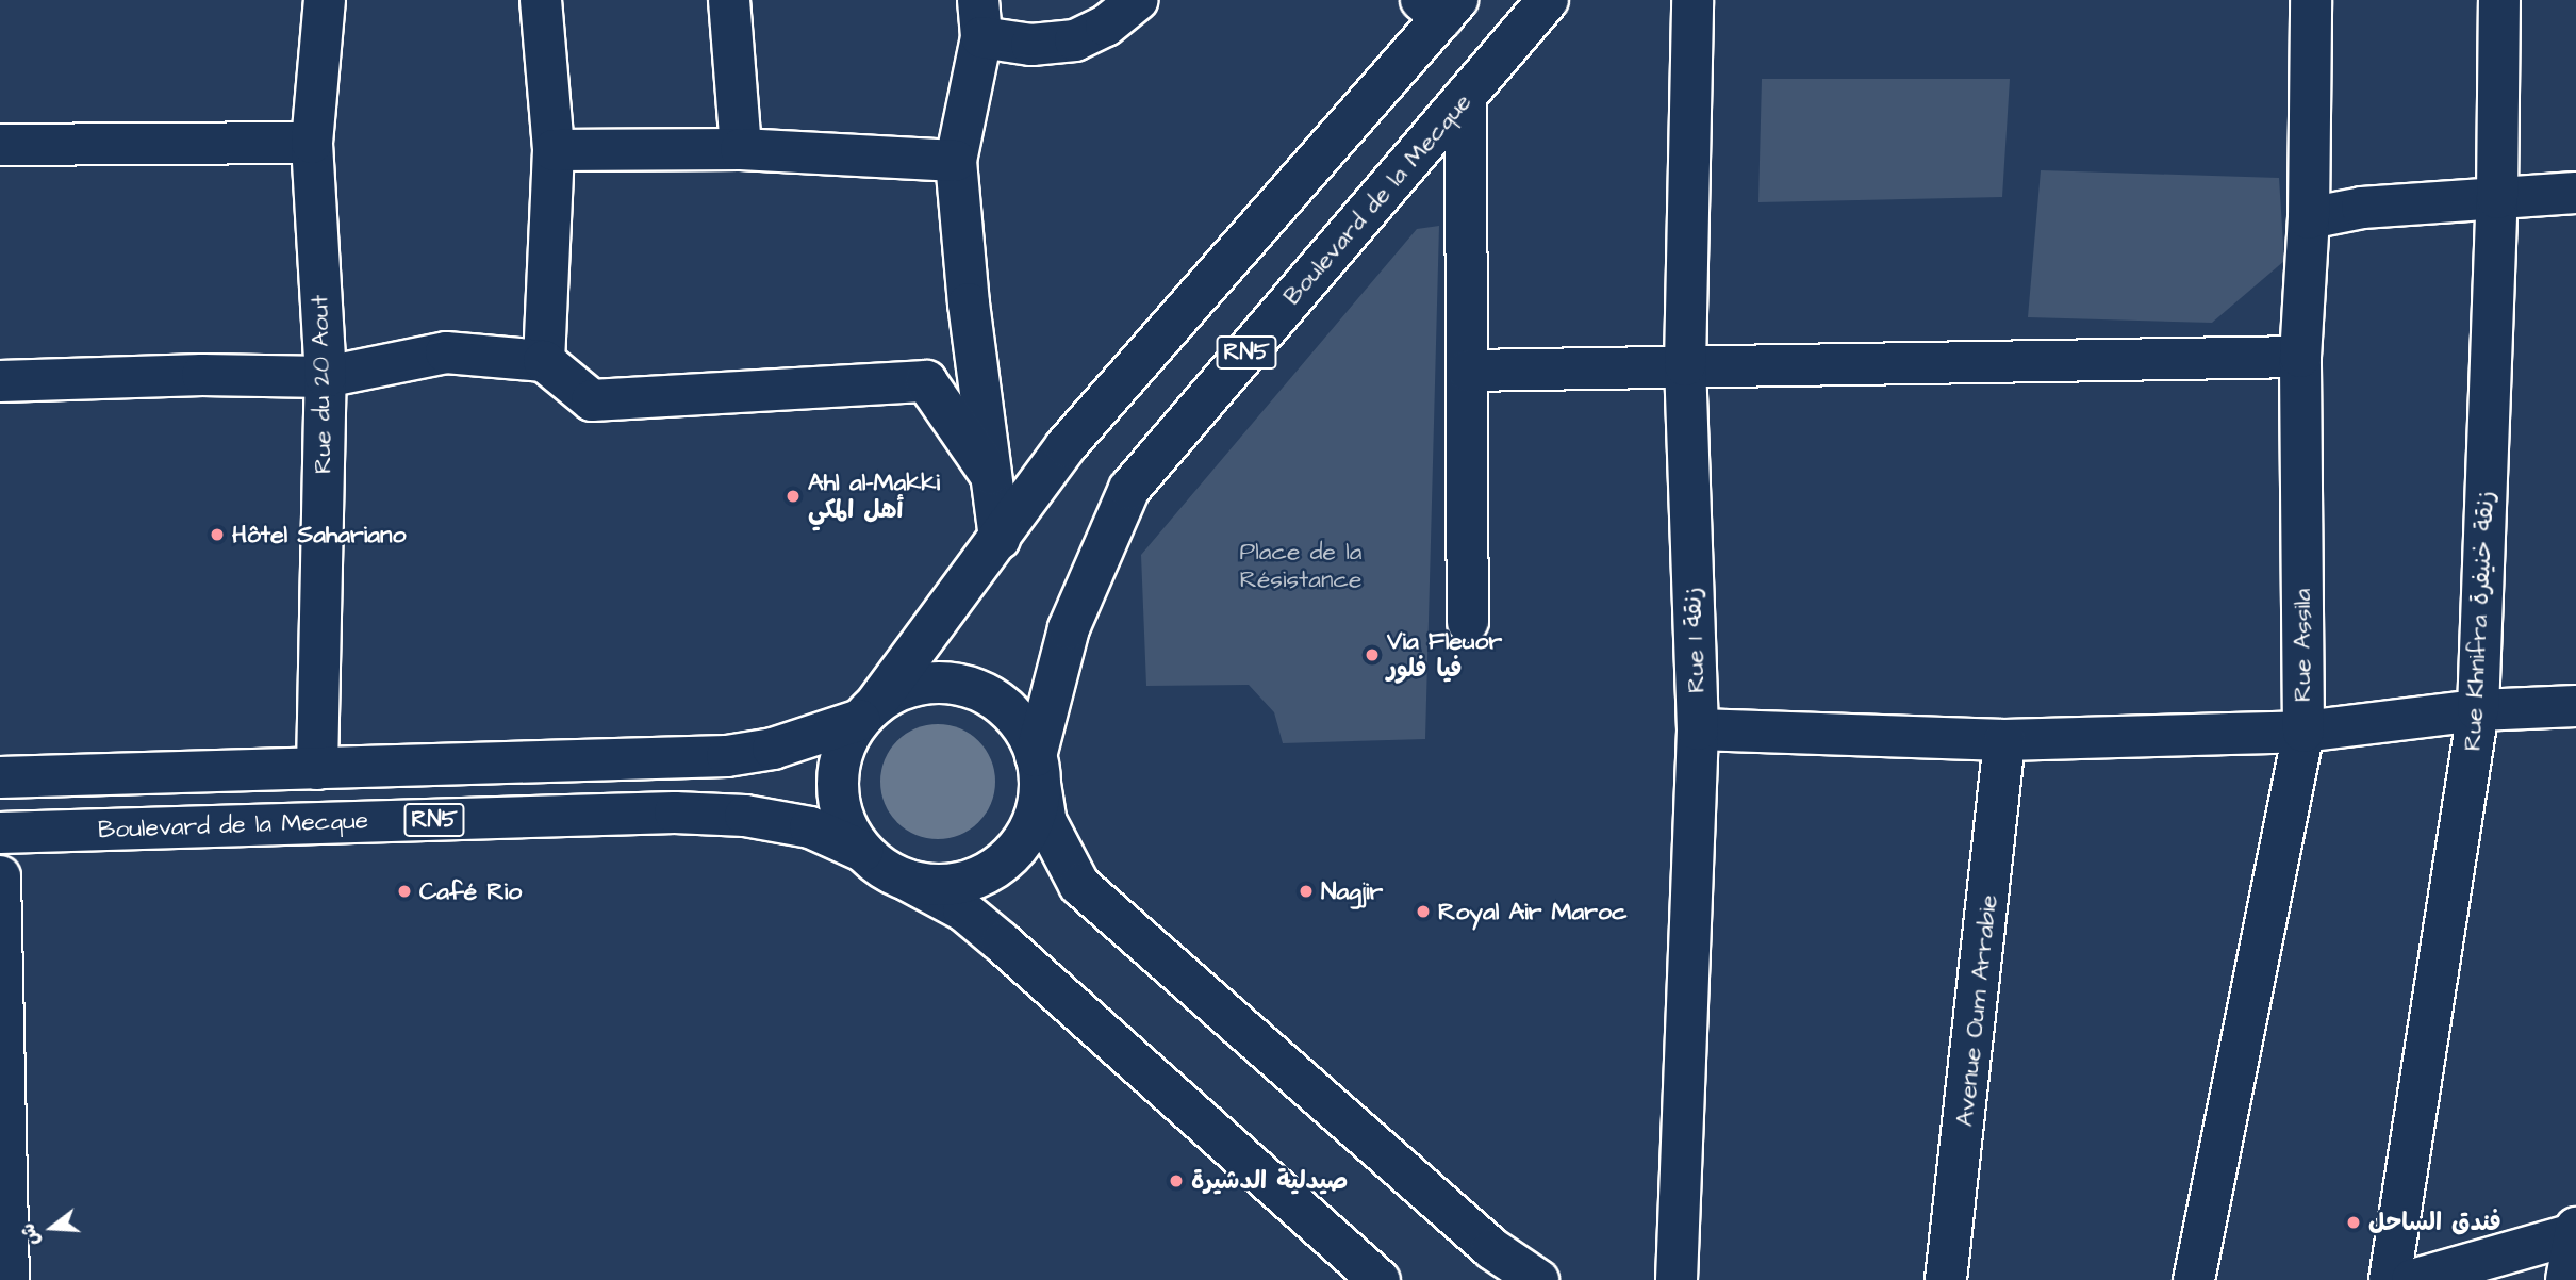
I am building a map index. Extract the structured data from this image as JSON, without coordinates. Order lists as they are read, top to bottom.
{
  "streets": {
    "street": [
      "Boulevard de la Mecque",
      "RN5",
      "Rue du 20 Aout",
      "Rue Khnifra زنقة خنيفرة",
      "Rue 1 زنقة",
      "Rue Assila",
      "Avenue Oum Arrabie"
    ]
  },
  "crossings": [
    ["Boulevard de la Mecque", "RN5"],
    ["RN5", "Rue du 20 Aout"]
  ],
  "parks": ["Place de la Résistance"],
  "places": [
    "Ahl al-Makki أهل المكي",
    "Hôtel Sahariano",
    "Via Fleuor فيا فلور",
    "Café Rio",
    "Nagjir",
    "Royal Air Maroc",
    "صيدلية الدشيرة",
    "فندق الساحل"
  ],
  "north": "left"
}
